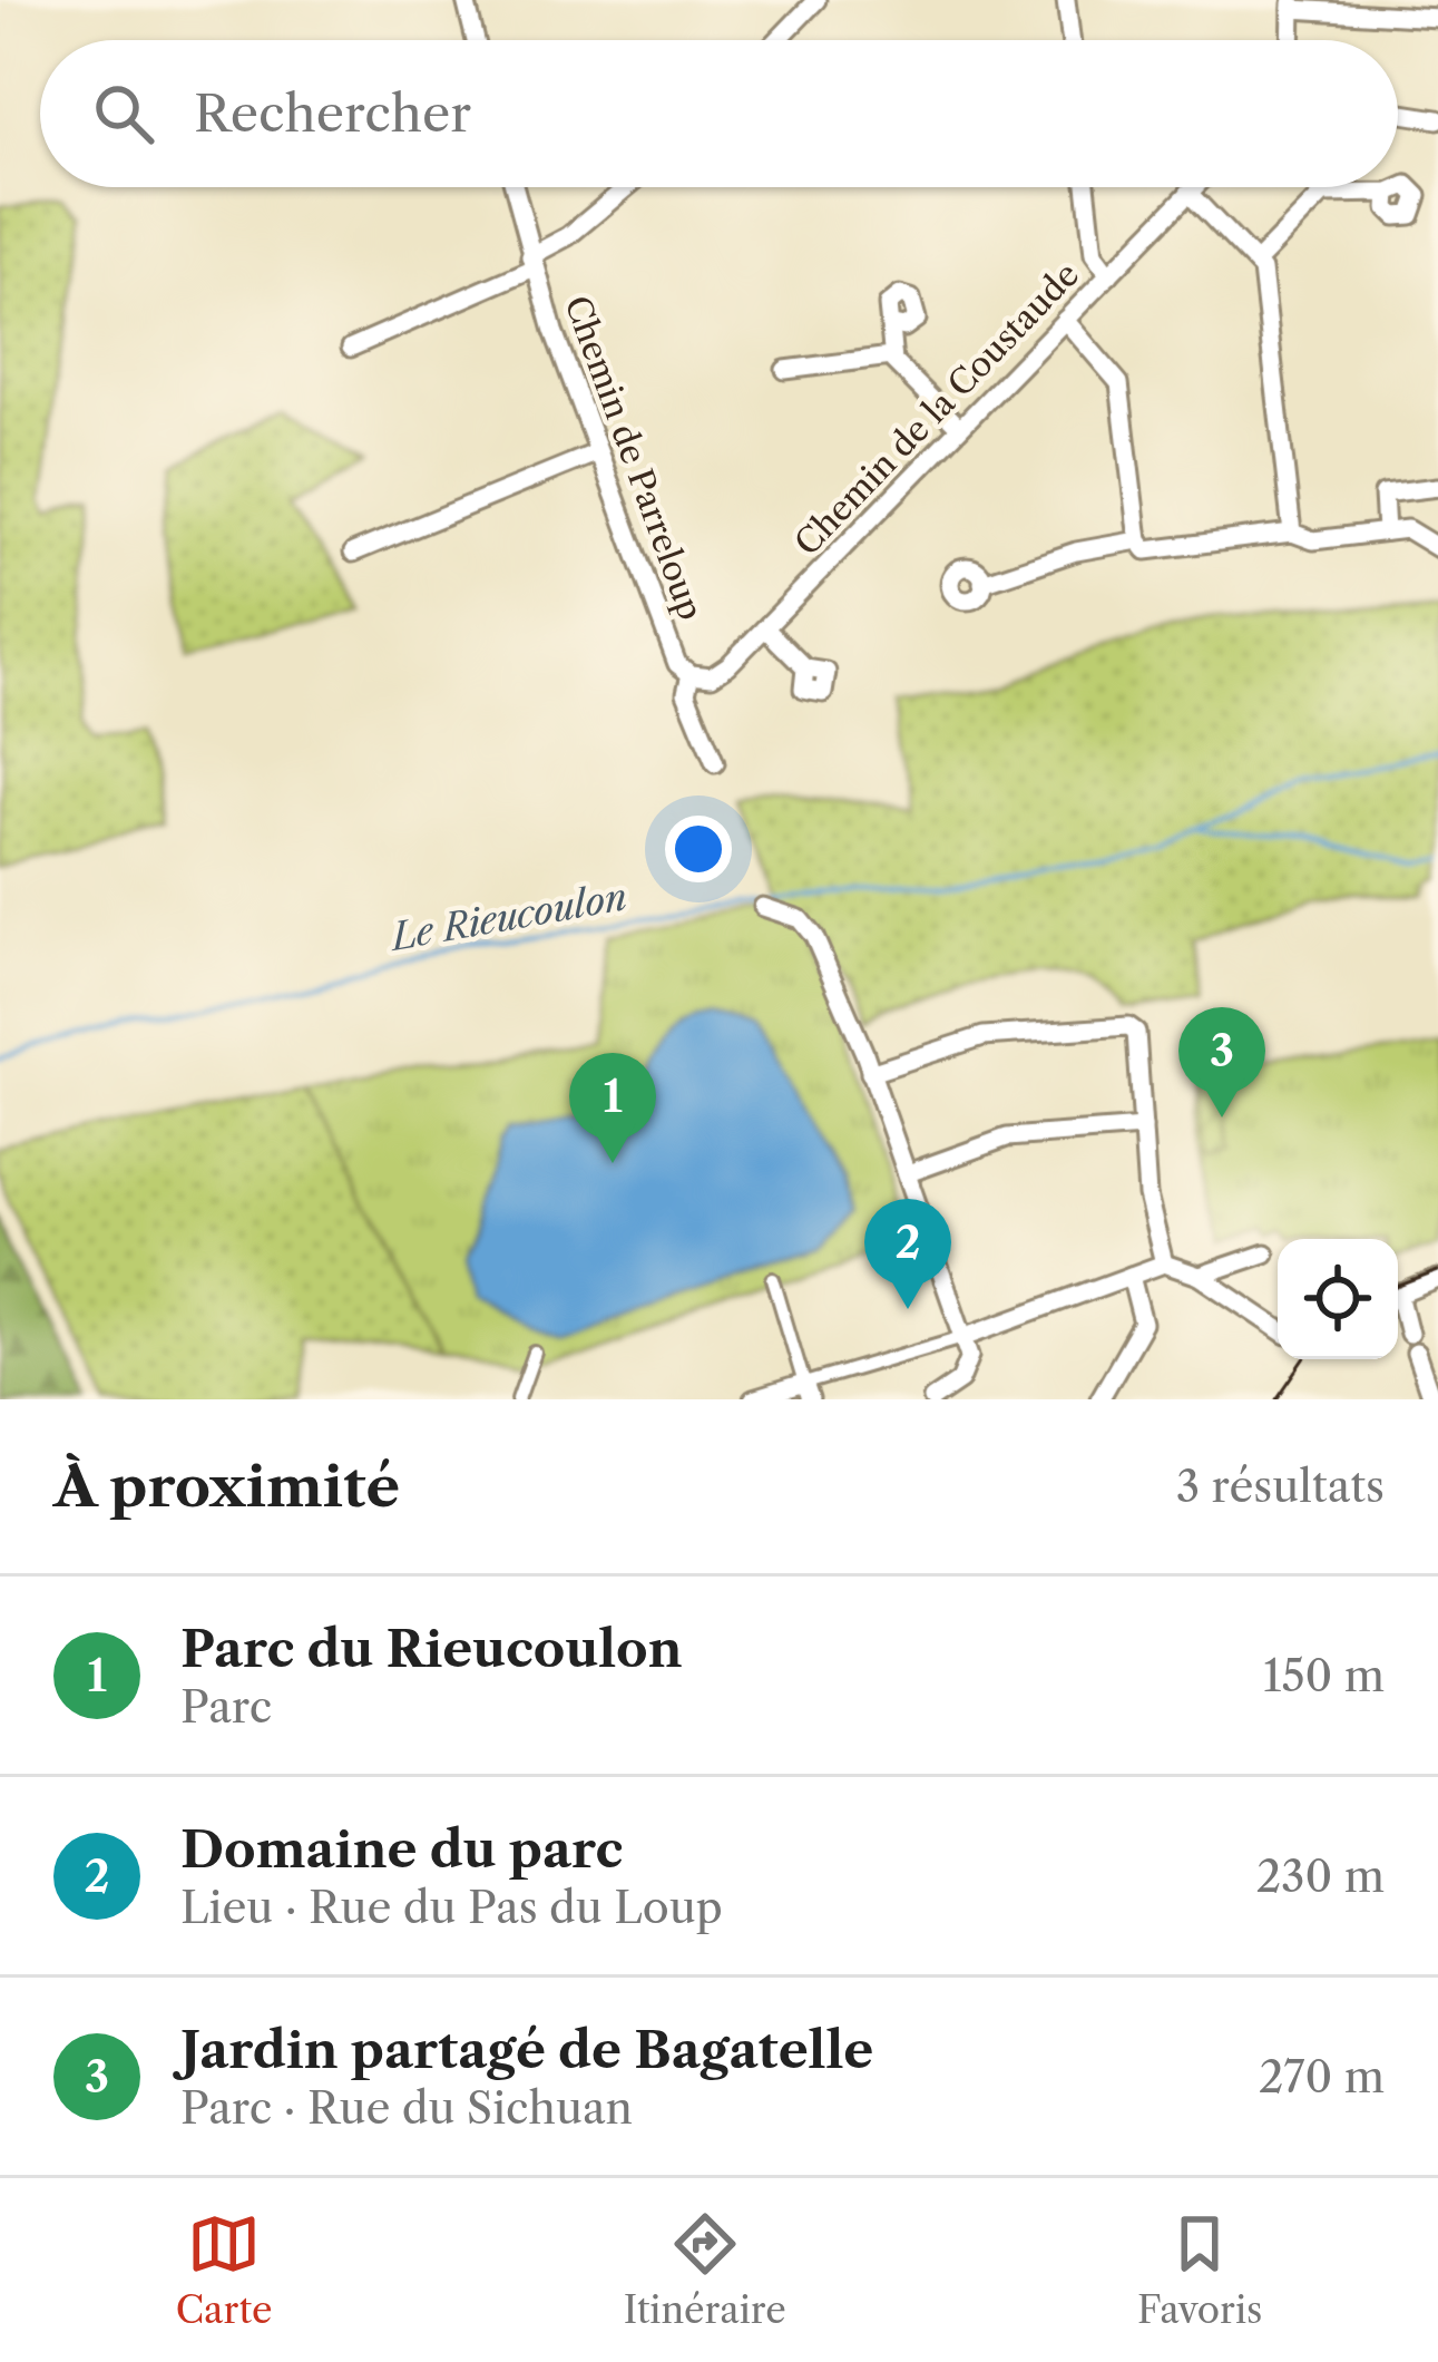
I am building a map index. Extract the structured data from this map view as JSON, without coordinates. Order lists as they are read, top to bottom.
{
  "streets": {
    "street": ["Chemin de la Coustaude", "Chemin de Parreloup"]
  },
  "crossings": [
    ["Chemin de la Coustaude", "Chemin de Parreloup"]
  ],
  "water": ["Le Rieucoulon"],
  "page": {
    "search": "Rechercher",
    "pins": ["3", "1", "2"],
    "heading": ["À proximité", "3 résultats"],
    "list": [
      {
        "mark": "1",
        "name": "Parc du Rieucoulon",
        "note": "Parc",
        "value": "150 m"
      },
      {
        "mark": "2",
        "name": "Domaine du parc",
        "note": "Lieu · Rue du Pas du Loup",
        "value": "230 m"
      },
      {
        "mark": "3",
        "name": "Jardin partagé de Bagatelle",
        "note": "Parc · Rue du Sichuan",
        "value": "270 m"
      }
    ],
    "nav": ["Carte", "Itinéraire", "Favoris"]
  }
}
